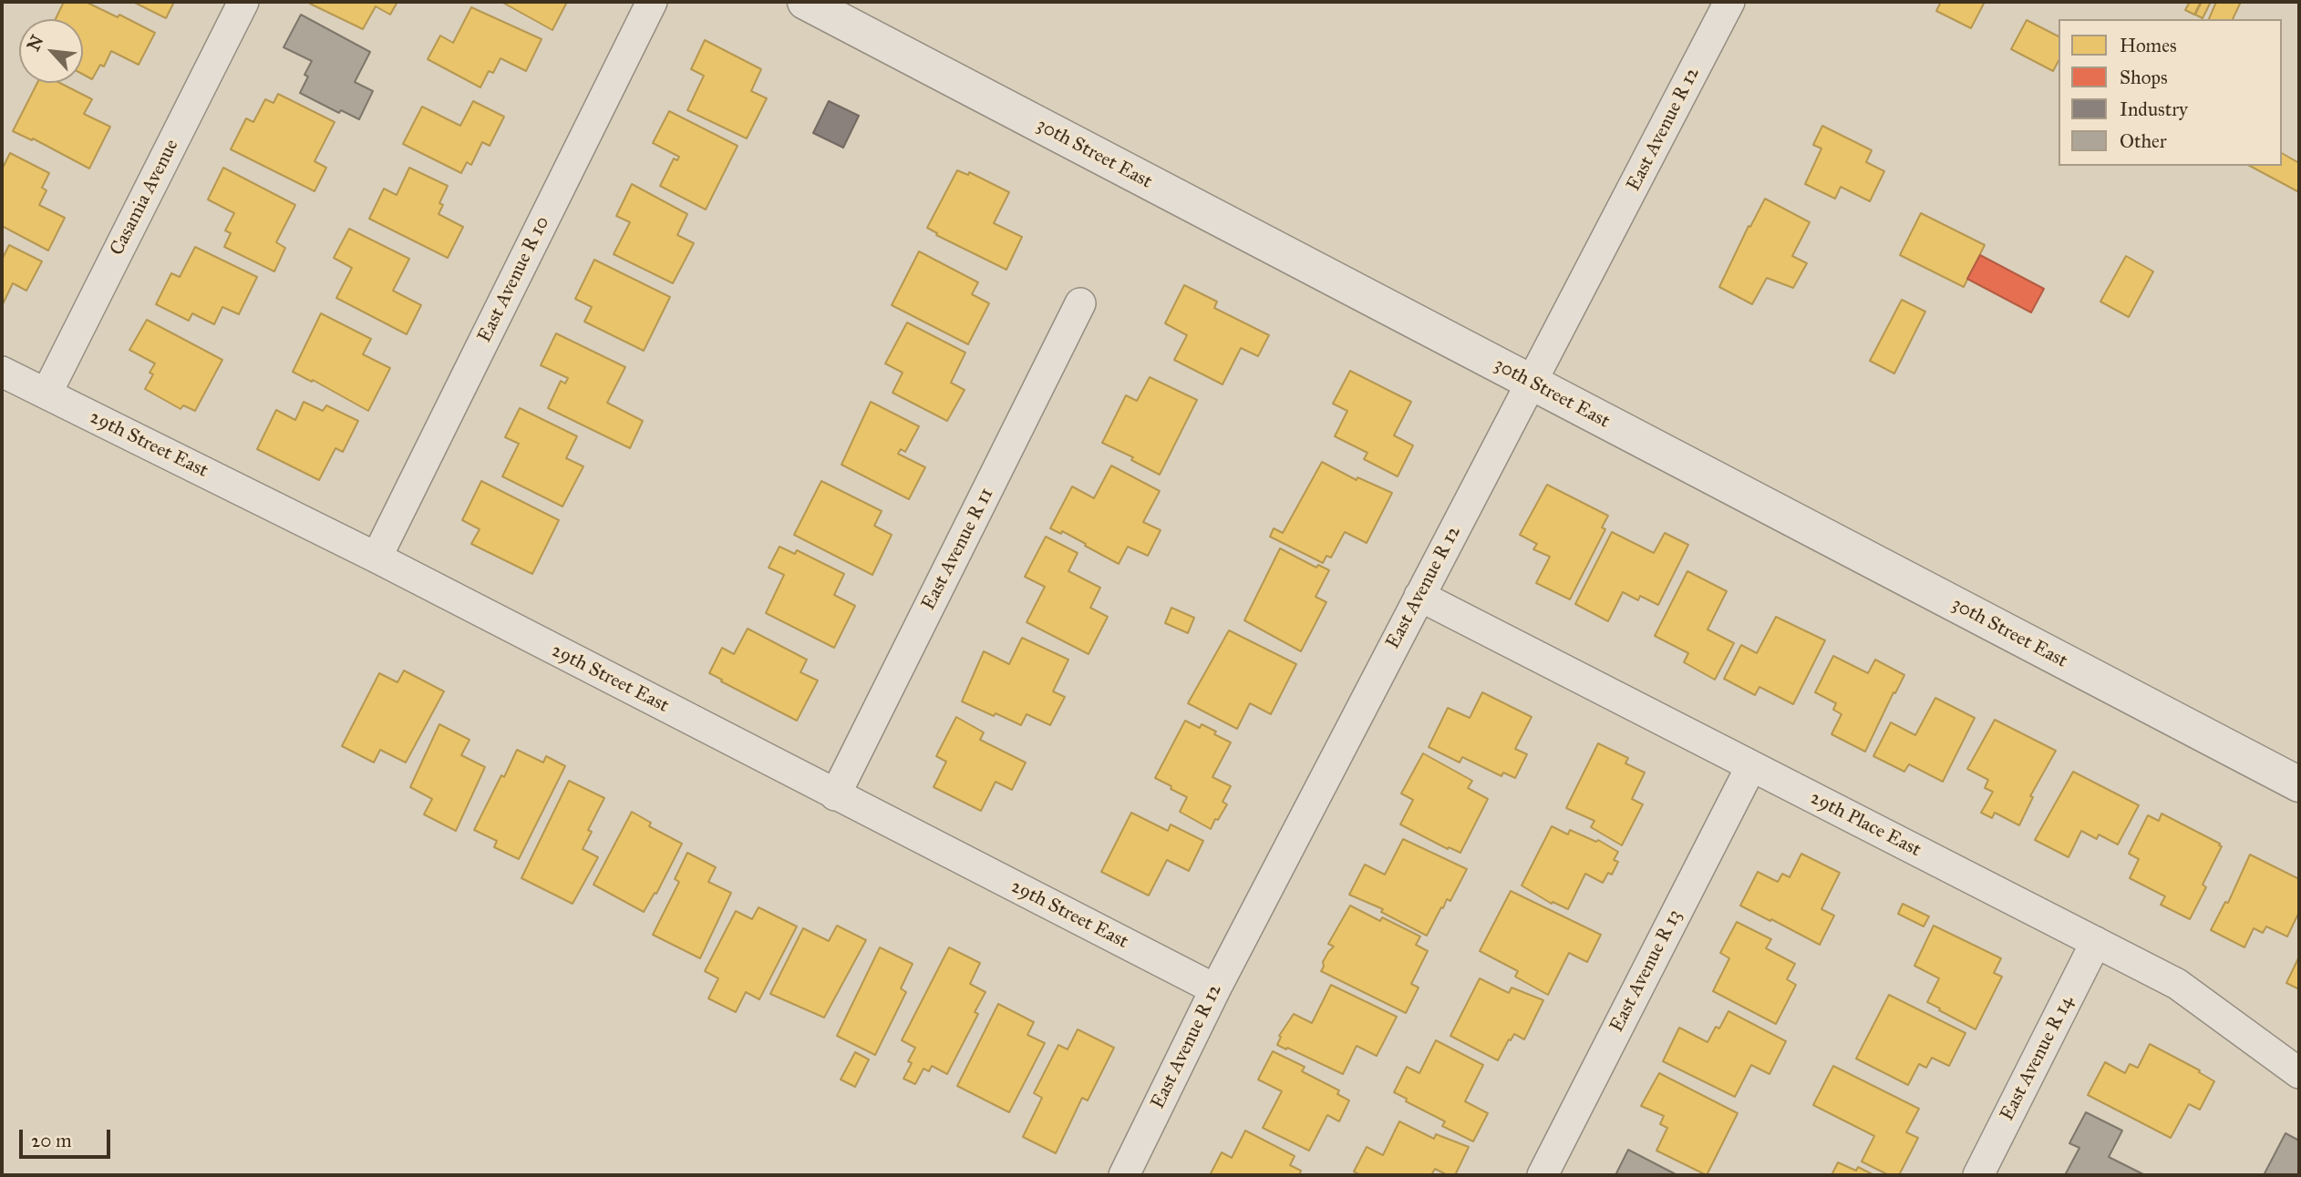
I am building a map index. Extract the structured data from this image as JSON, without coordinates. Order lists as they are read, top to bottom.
{
  "streets": {
    "street": [
      "East Avenue R 12",
      "30th Street East",
      "Casamia Avenue",
      "East Avenue R 10",
      "29th Street East",
      "East Avenue R 11",
      "29th Place East",
      "East Avenue R 13",
      "East Avenue R 14"
    ]
  },
  "crossings": [
    ["East Avenue R 12", "30th Street East"],
    ["East Avenue R 12", "29th Street East"],
    ["East Avenue R 12", "29th Place East"],
    ["Casamia Avenue", "29th Street East"],
    ["East Avenue R 10", "29th Street East"],
    ["29th Street East", "East Avenue R 11"],
    ["29th Place East", "East Avenue R 13"],
    ["29th Place East", "East Avenue R 14"]
  ],
  "legend": [
    "Homes",
    "Shops",
    "Industry",
    "Other"
  ],
  "scale_bar": "20 m",
  "north": "top left"
}
